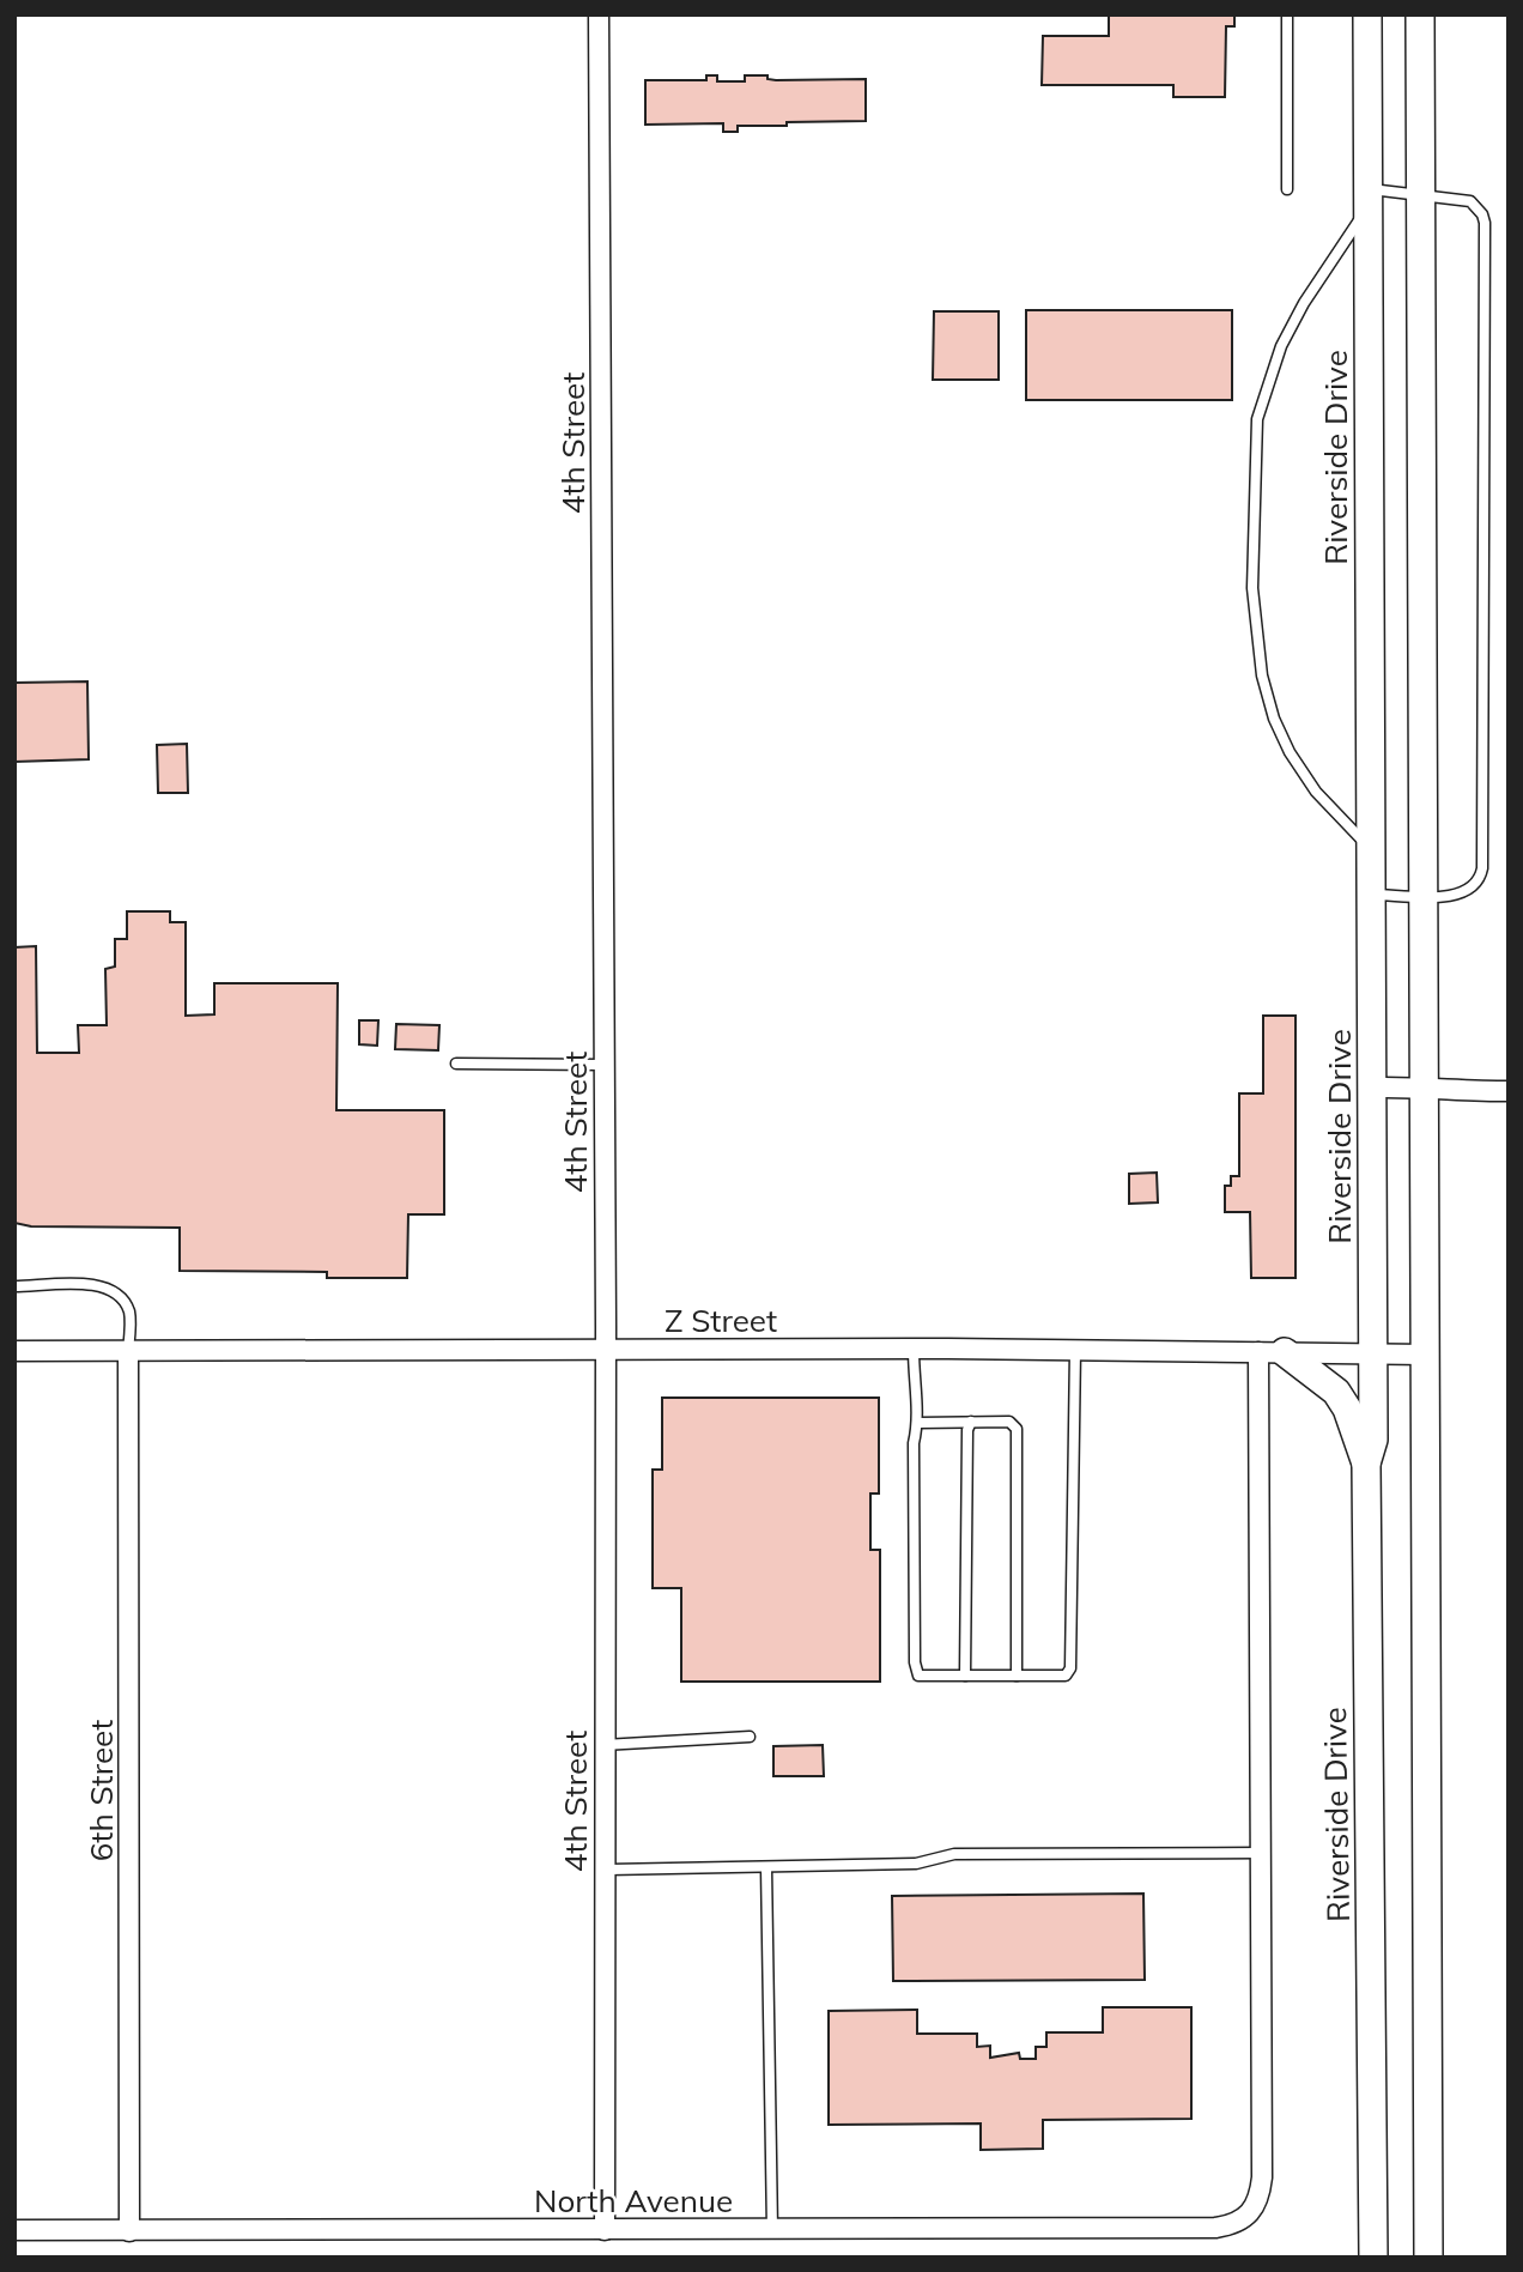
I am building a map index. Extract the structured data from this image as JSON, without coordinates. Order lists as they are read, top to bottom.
{
  "streets": {
    "street": [
      "4th Street",
      "Riverside Drive",
      "Z Street",
      "6th Street",
      "North Avenue"
    ]
  },
  "crossings": [
    ["4th Street", "Z Street"],
    ["4th Street", "North Avenue"],
    ["Riverside Drive", "Z Street"],
    ["Z Street", "6th Street"],
    ["6th Street", "North Avenue"]
  ]
}
